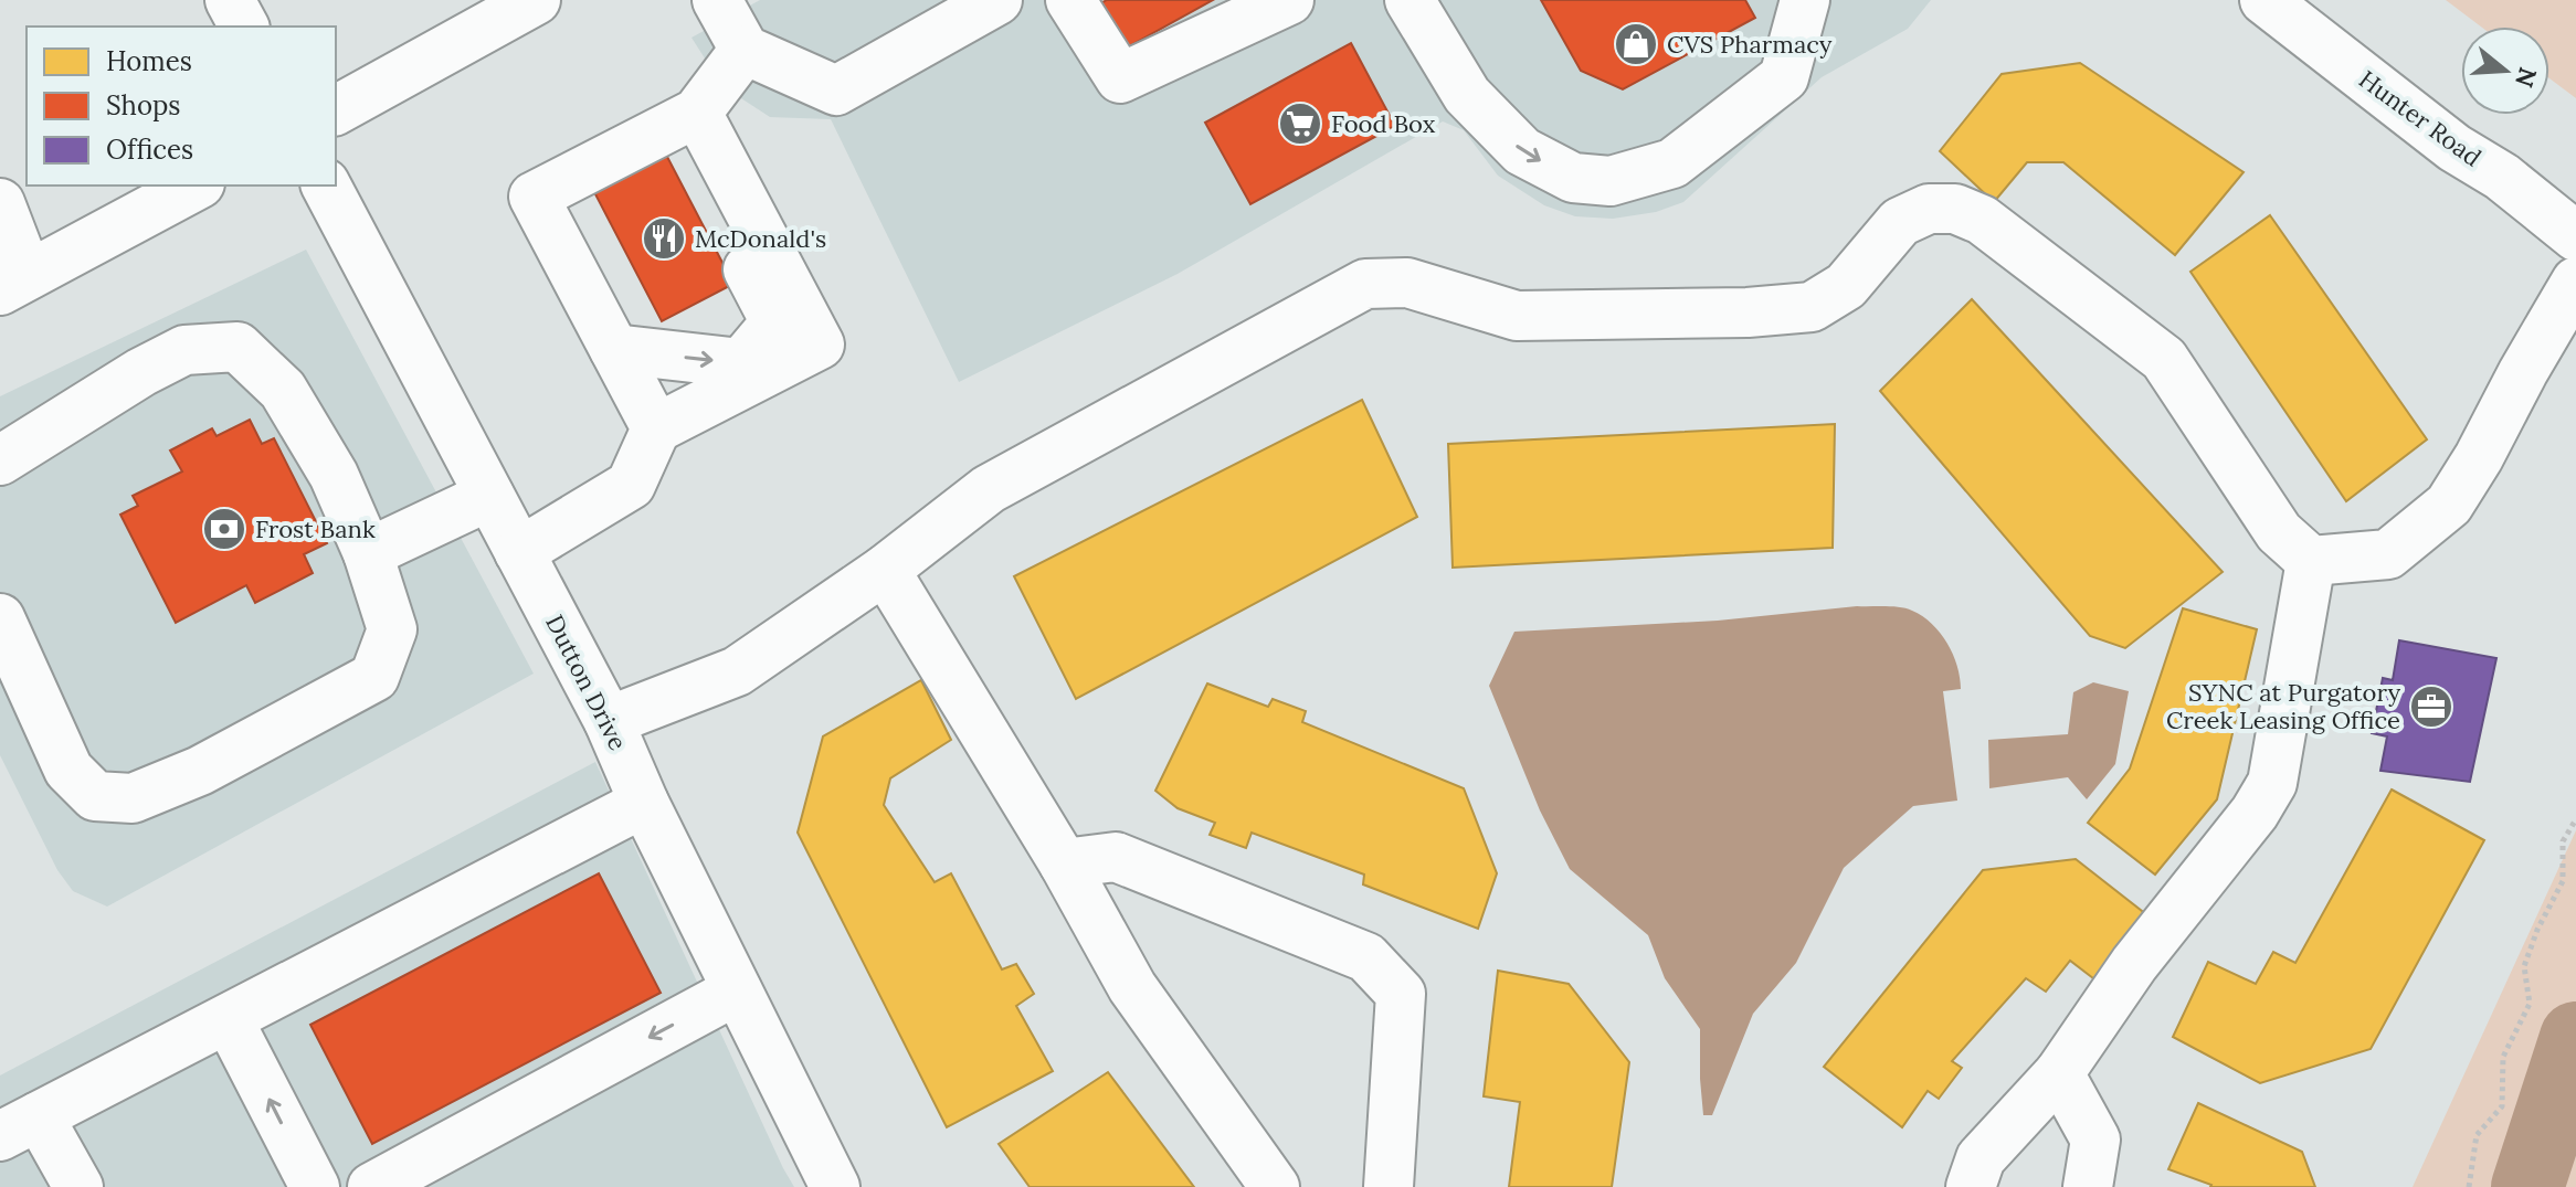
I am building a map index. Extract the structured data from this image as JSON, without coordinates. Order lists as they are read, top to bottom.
{
  "streets": {
    "street": ["Hunter Road", "Dutton Drive"]
  },
  "places": {
    "shop": ["CVS Pharmacy"],
    "supermarket": ["Food Box"],
    "restaurant": ["McDonald's"],
    "bank": ["Frost Bank"],
    "office": ["SYNC at Purgatory Creek Leasing Office"]
  },
  "legend": ["Homes", "Shops", "Offices"],
  "north": "right"
}
